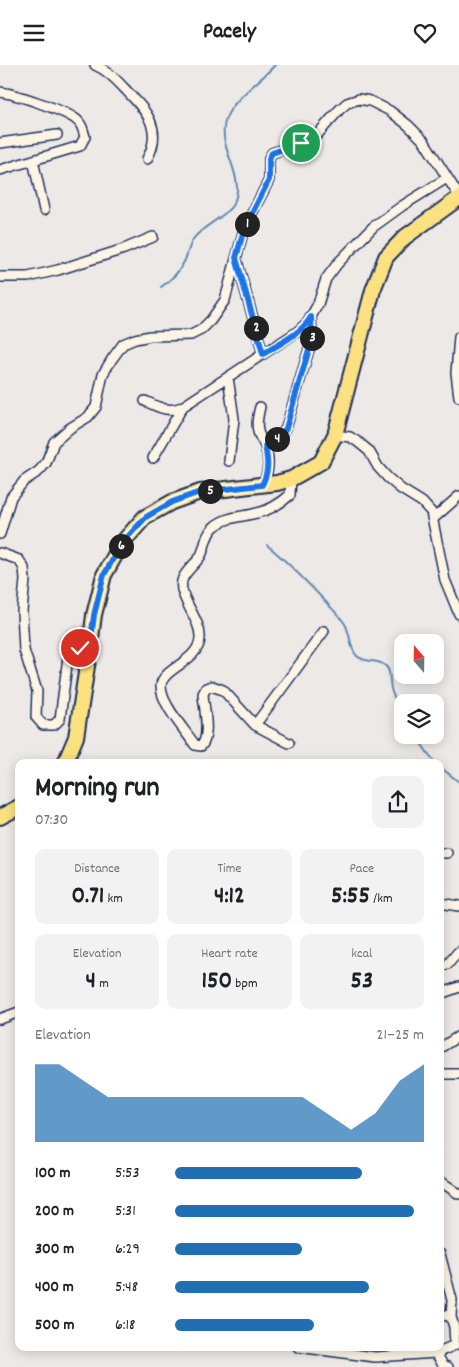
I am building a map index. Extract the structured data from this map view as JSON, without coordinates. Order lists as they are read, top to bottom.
{
  "north": "top",
  "page": {
    "header": "Pacely",
    "pins": [
      "1",
      "2",
      "3",
      "4",
      "5",
      "6"
    ],
    "heading": ["Morning run", "07:30"],
    "stats": [
      ["Distance", "0.71 km"],
      ["Time", "4:12"],
      ["Pace", "5:55 /km"],
      ["Elevation", "4 m"],
      ["Heart rate", "150 bpm"],
      ["kcal", "53"]
    ],
    "chart": ["Elevation", "21–25 m"],
    "list": [
      {
        "name": "100 m",
        "note": "5:53"
      },
      {
        "name": "200 m",
        "note": "5:31"
      },
      {
        "name": "300 m",
        "note": "6:29"
      },
      {
        "name": "400 m",
        "note": "5:48"
      },
      {
        "name": "500 m",
        "note": "6:18"
      }
    ]
  }
}
